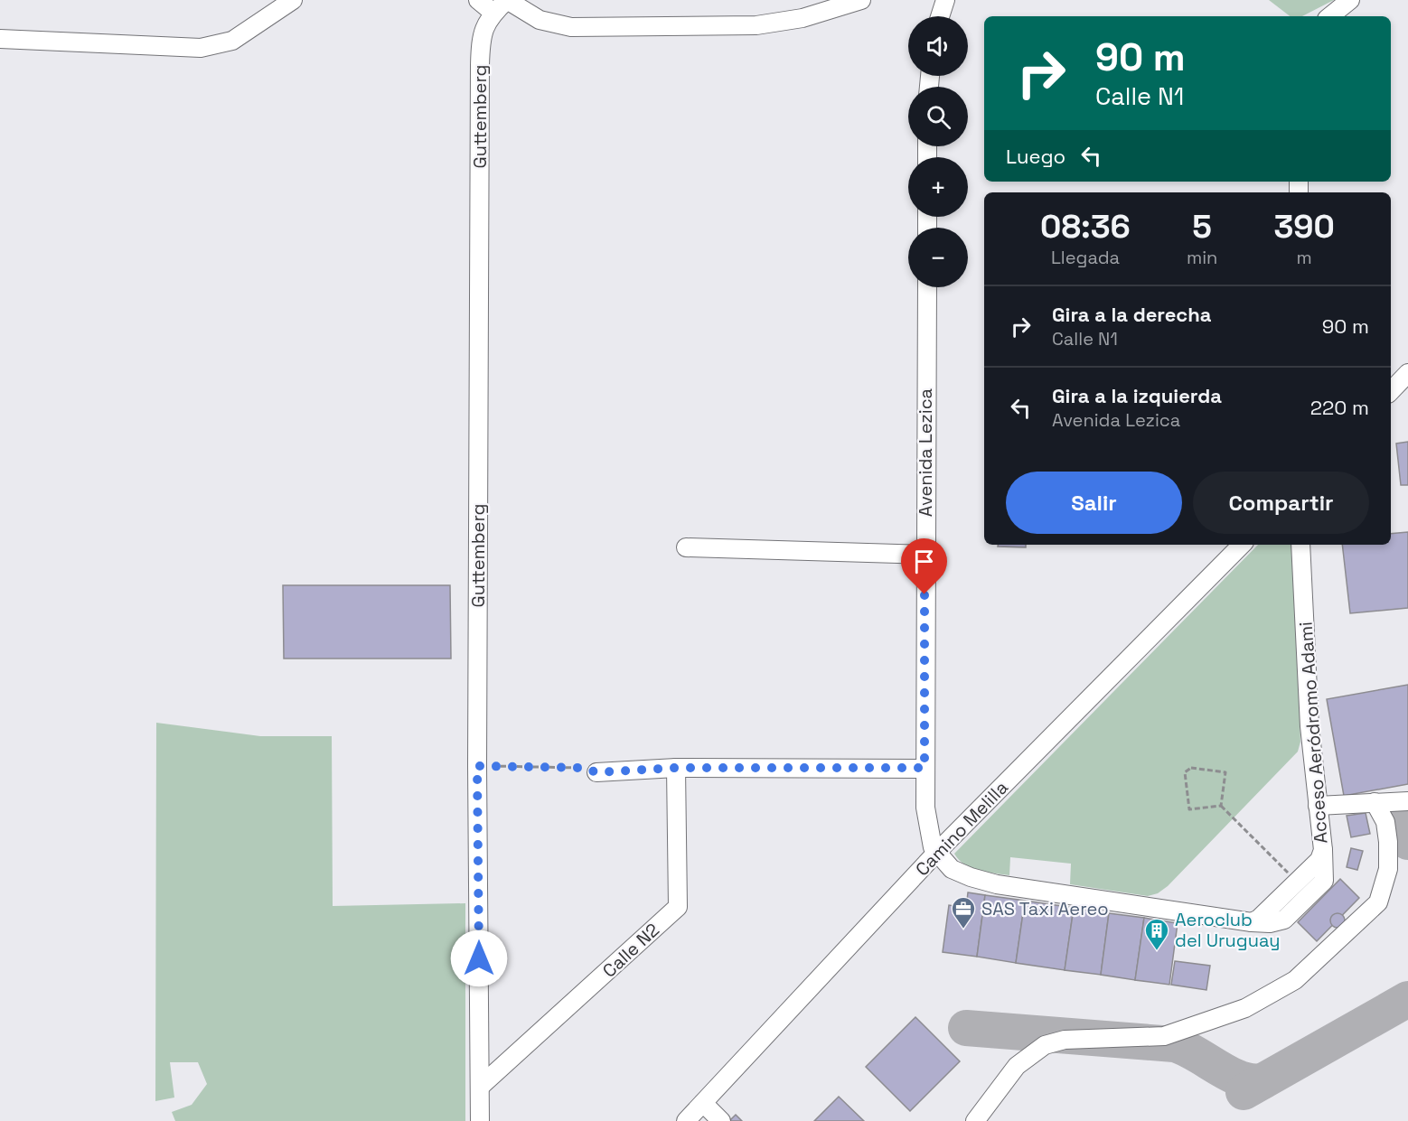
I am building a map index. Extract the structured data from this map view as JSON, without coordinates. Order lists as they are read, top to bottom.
{
  "streets": {
    "street": [
      "Guttemberg",
      "Avenida Lezica",
      "Acceso Aeródromo Adami",
      "Camino Melilla",
      "Calle N2"
    ]
  },
  "crossings": [
    ["Guttemberg", "Calle N2"],
    ["Avenida Lezica", "Camino Melilla"]
  ],
  "places": {
    "office": ["SAS Taxi Aereo"],
    "building": ["Aeroclub del Uruguay"]
  },
  "page": {
    "map_buttons": ["+", "−"],
    "turn": ["90 m", "Calle N1"],
    "then": "Luego",
    "eta": [
      "08:36",
      "Llegada",
      "5",
      "min",
      "390",
      "m"
    ],
    "list": [
      {
        "name": "Gira a la derecha",
        "note": "Calle N1",
        "value": "90 m"
      },
      {
        "name": "Gira a la izquierda",
        "note": "Avenida Lezica",
        "value": "220 m"
      }
    ],
    "buttons": ["Salir", "Compartir"]
  }
}
